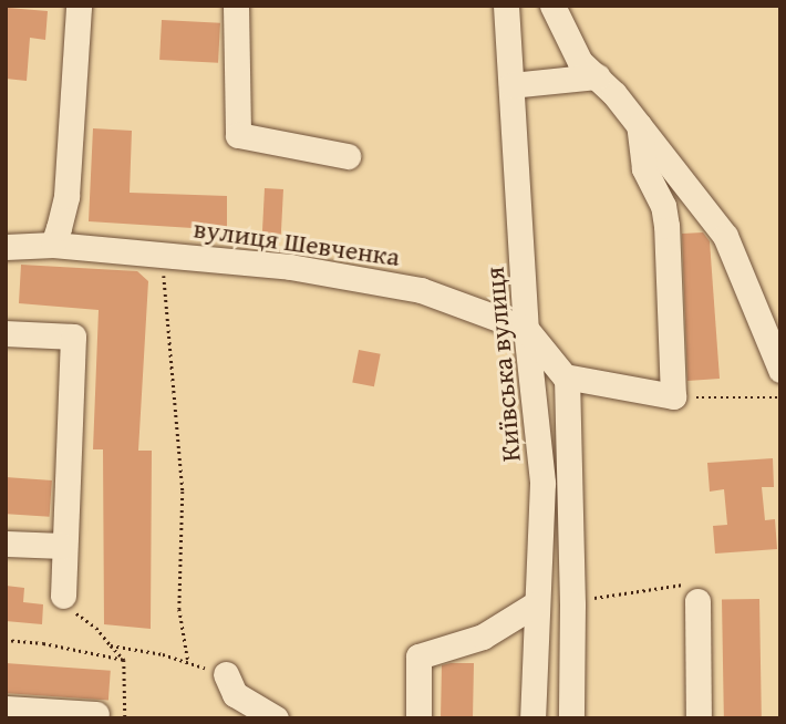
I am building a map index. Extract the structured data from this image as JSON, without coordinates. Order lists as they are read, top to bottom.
{
  "streets": {
    "street": ["вулиця Шевченка", "Київська вулиця"]
  },
  "crossings": [
    ["вулиця Шевченка", "Київська вулиця"]
  ]
}
